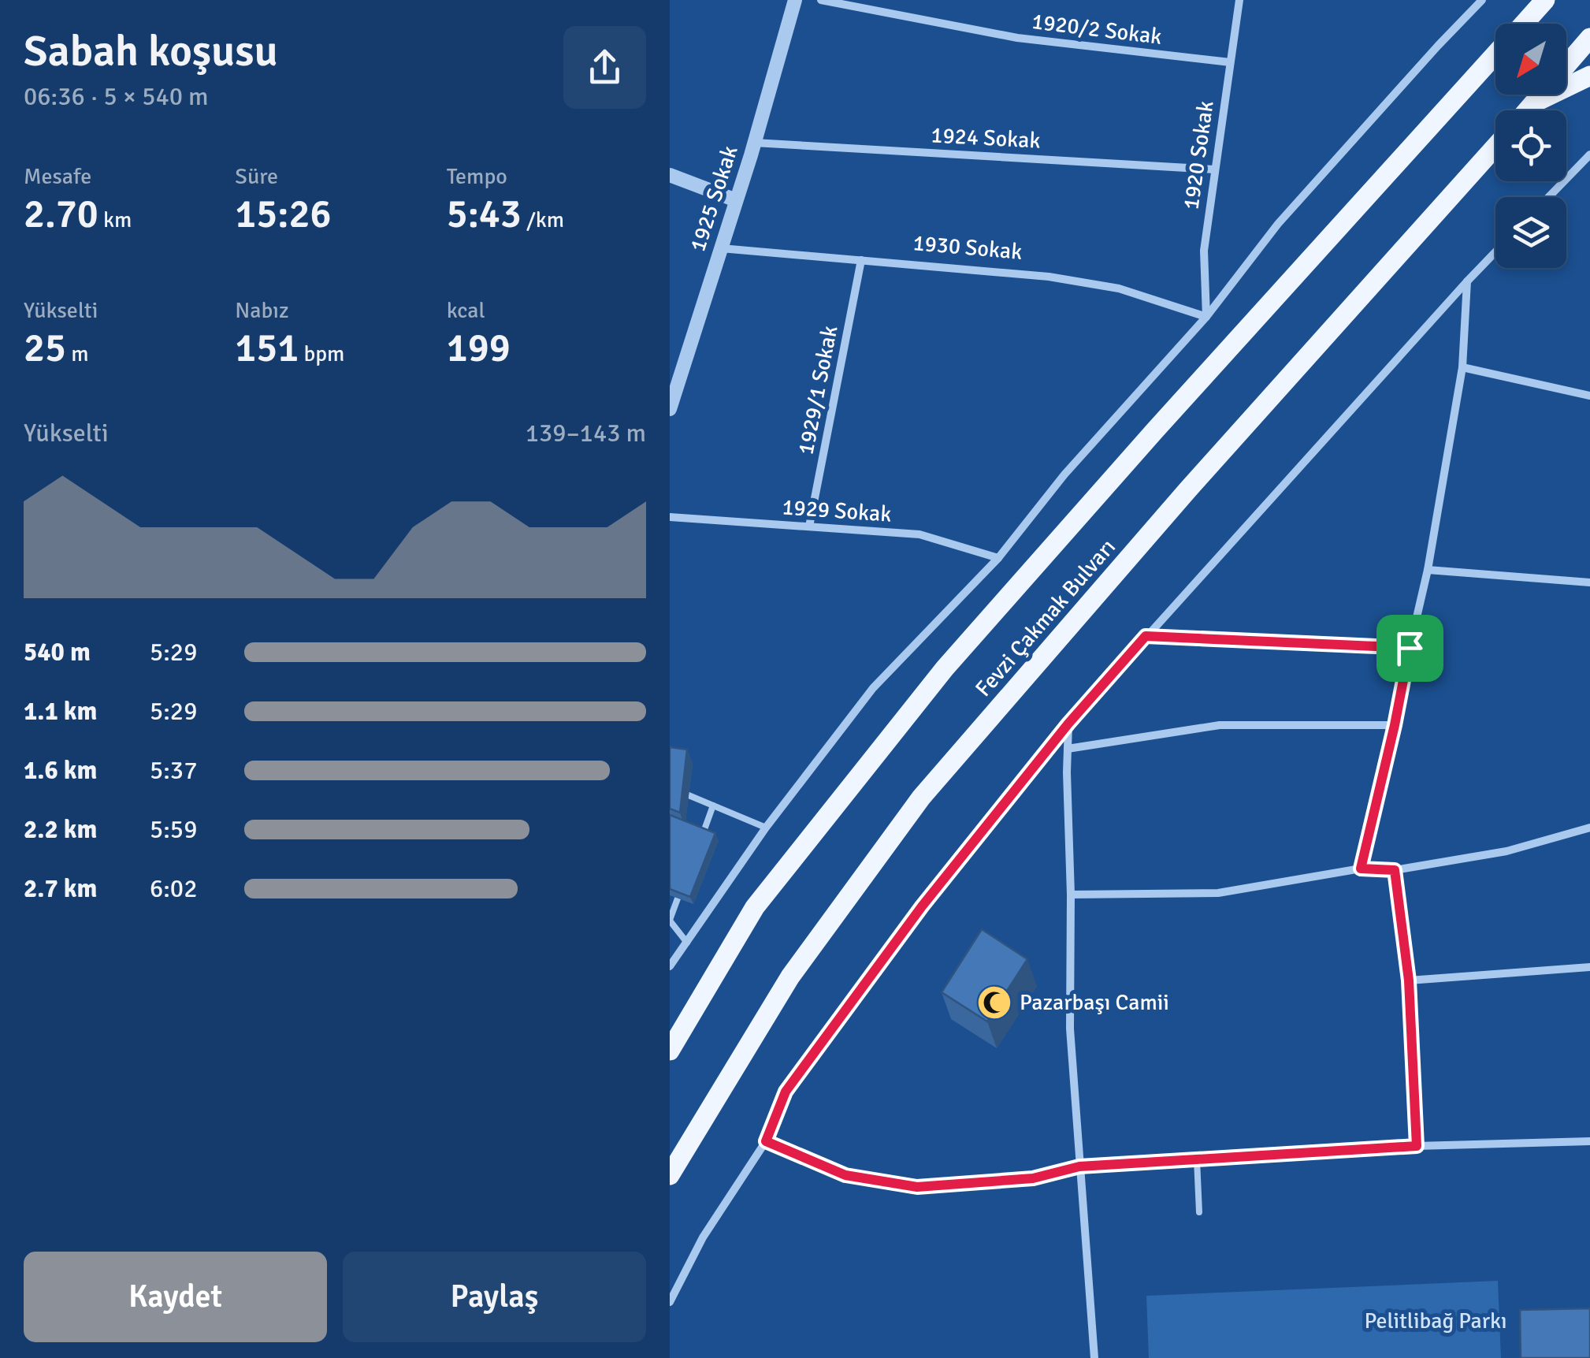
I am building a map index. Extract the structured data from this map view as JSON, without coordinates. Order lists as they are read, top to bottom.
{
  "streets": {
    "main road": ["Fevzi Çakmak Bulvarı"],
    "street": [
      "1920/2 Sokak",
      "1924 Sokak",
      "1920 Sokak",
      "1925 Sokak",
      "1930 Sokak",
      "1929/1 Sokak",
      "1929 Sokak"
    ]
  },
  "crossings": [
    ["1920/2 Sokak", "1920 Sokak"],
    ["1924 Sokak", "1920 Sokak"],
    ["1924 Sokak", "1925 Sokak"],
    ["1920 Sokak", "1930 Sokak"],
    ["1925 Sokak", "1930 Sokak"],
    ["1930 Sokak", "1929/1 Sokak"],
    ["1929/1 Sokak", "1929 Sokak"]
  ],
  "parks": ["Pelitlibağ Parkı"],
  "places": {
    "mosque": ["Pazarbaşı Camii"]
  },
  "north": "bottom left",
  "page": {
    "heading": ["Sabah koşusu", "06:36 · 5 × 540 m"],
    "stats": [
      ["Mesafe", "2.70 km"],
      ["Süre", "15:26"],
      ["Tempo", "5:43 /km"],
      ["Yükselti", "25 m"],
      ["Nabız", "151 bpm"],
      ["kcal", "199"]
    ],
    "chart": ["Yükselti", "139–143 m"],
    "list": [
      {
        "name": "540 m",
        "note": "5:29"
      },
      {
        "name": "1.1 km",
        "note": "5:29"
      },
      {
        "name": "1.6 km",
        "note": "5:37"
      },
      {
        "name": "2.2 km",
        "note": "5:59"
      },
      {
        "name": "2.7 km",
        "note": "6:02"
      }
    ],
    "buttons": ["Kaydet", "Paylaş"]
  }
}
